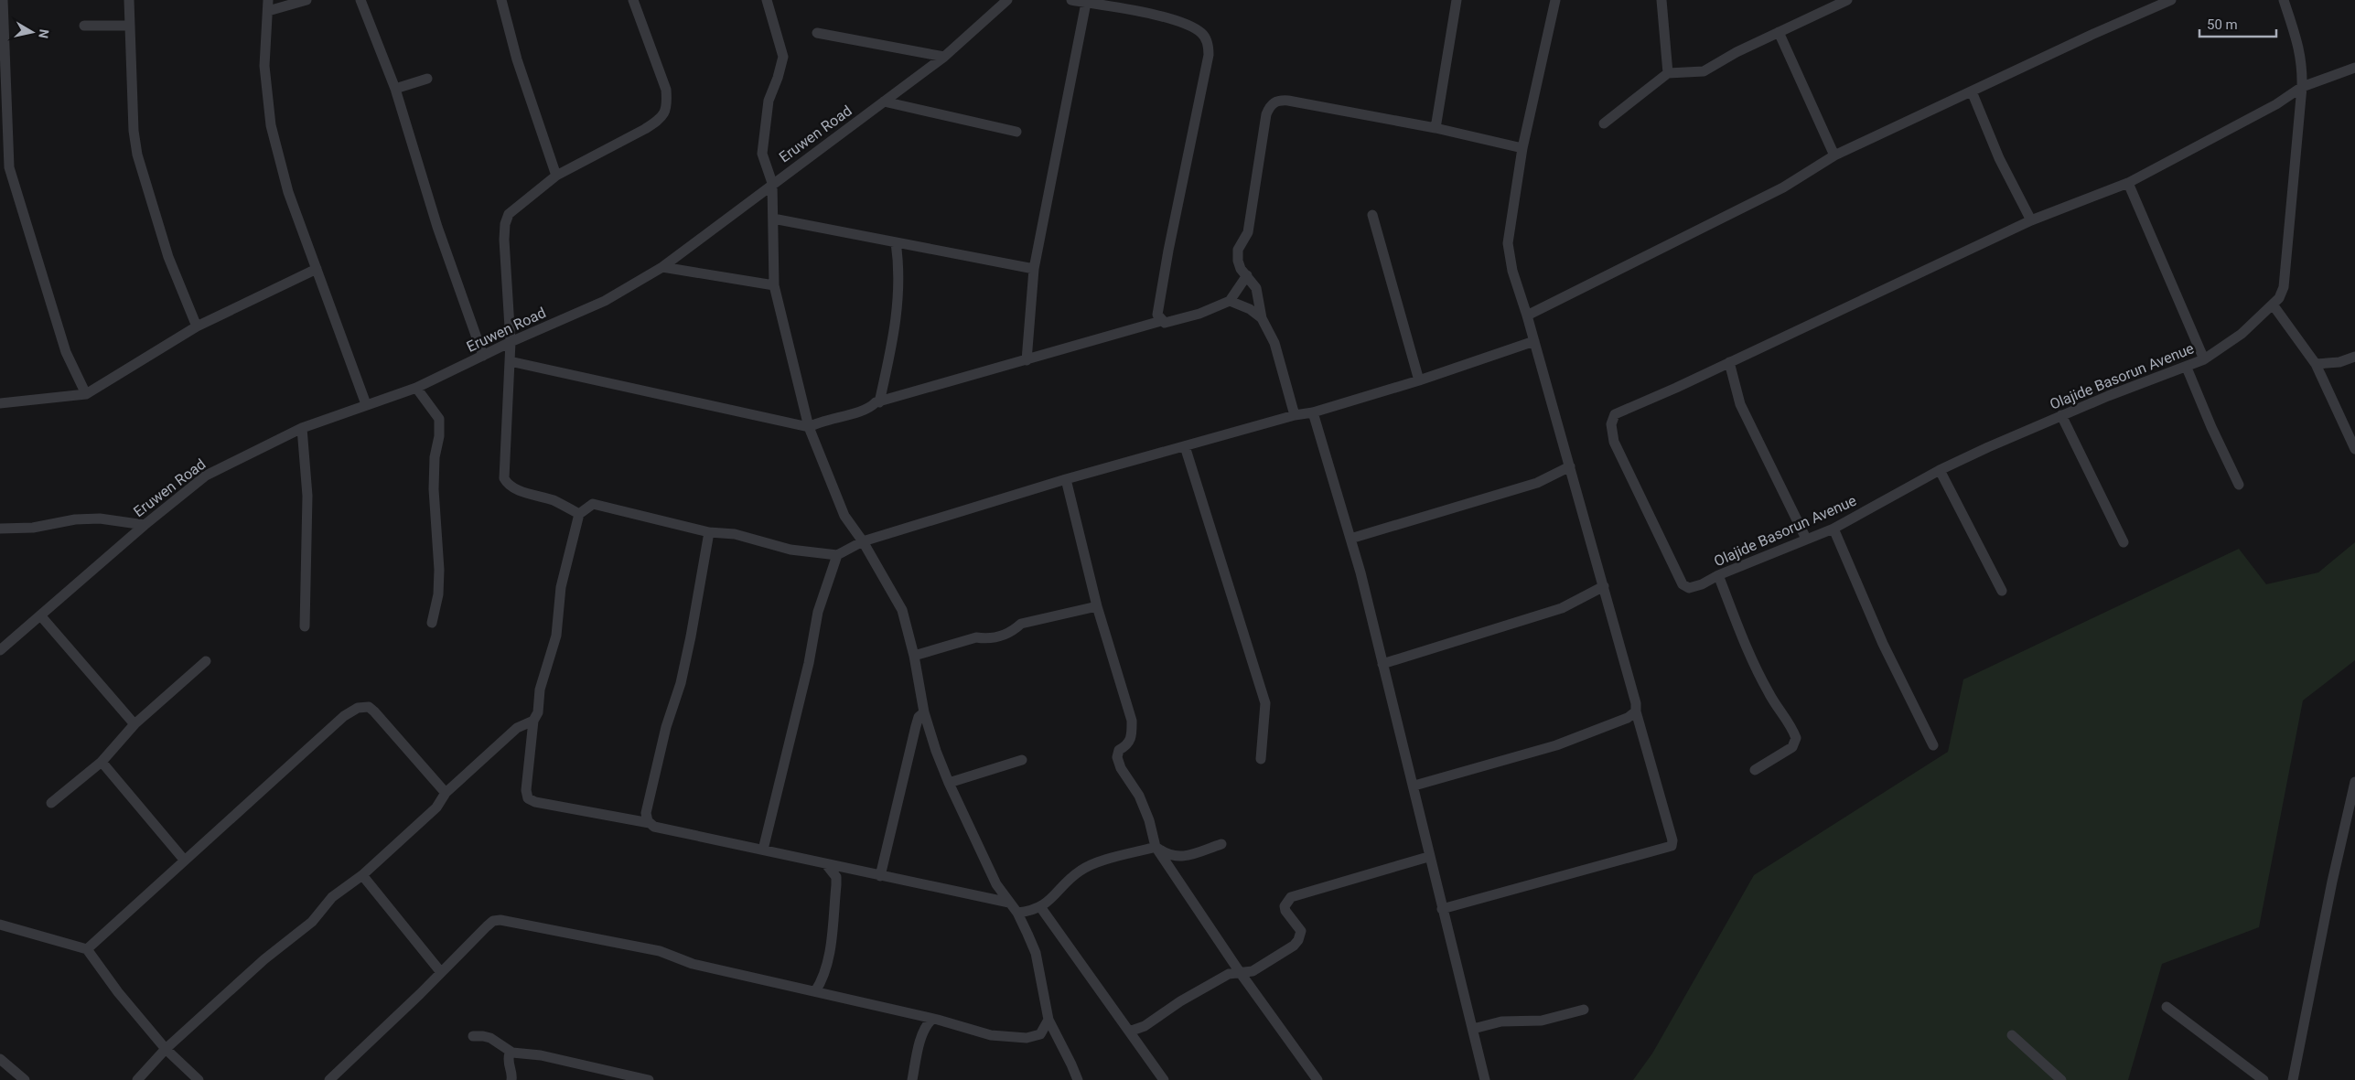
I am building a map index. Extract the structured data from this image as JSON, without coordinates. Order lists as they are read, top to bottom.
{
  "streets": {
    "street": ["Eruwen Road", "Olajide Basorun Avenue"]
  },
  "scale_bar": "50 m",
  "north": "right"
}
